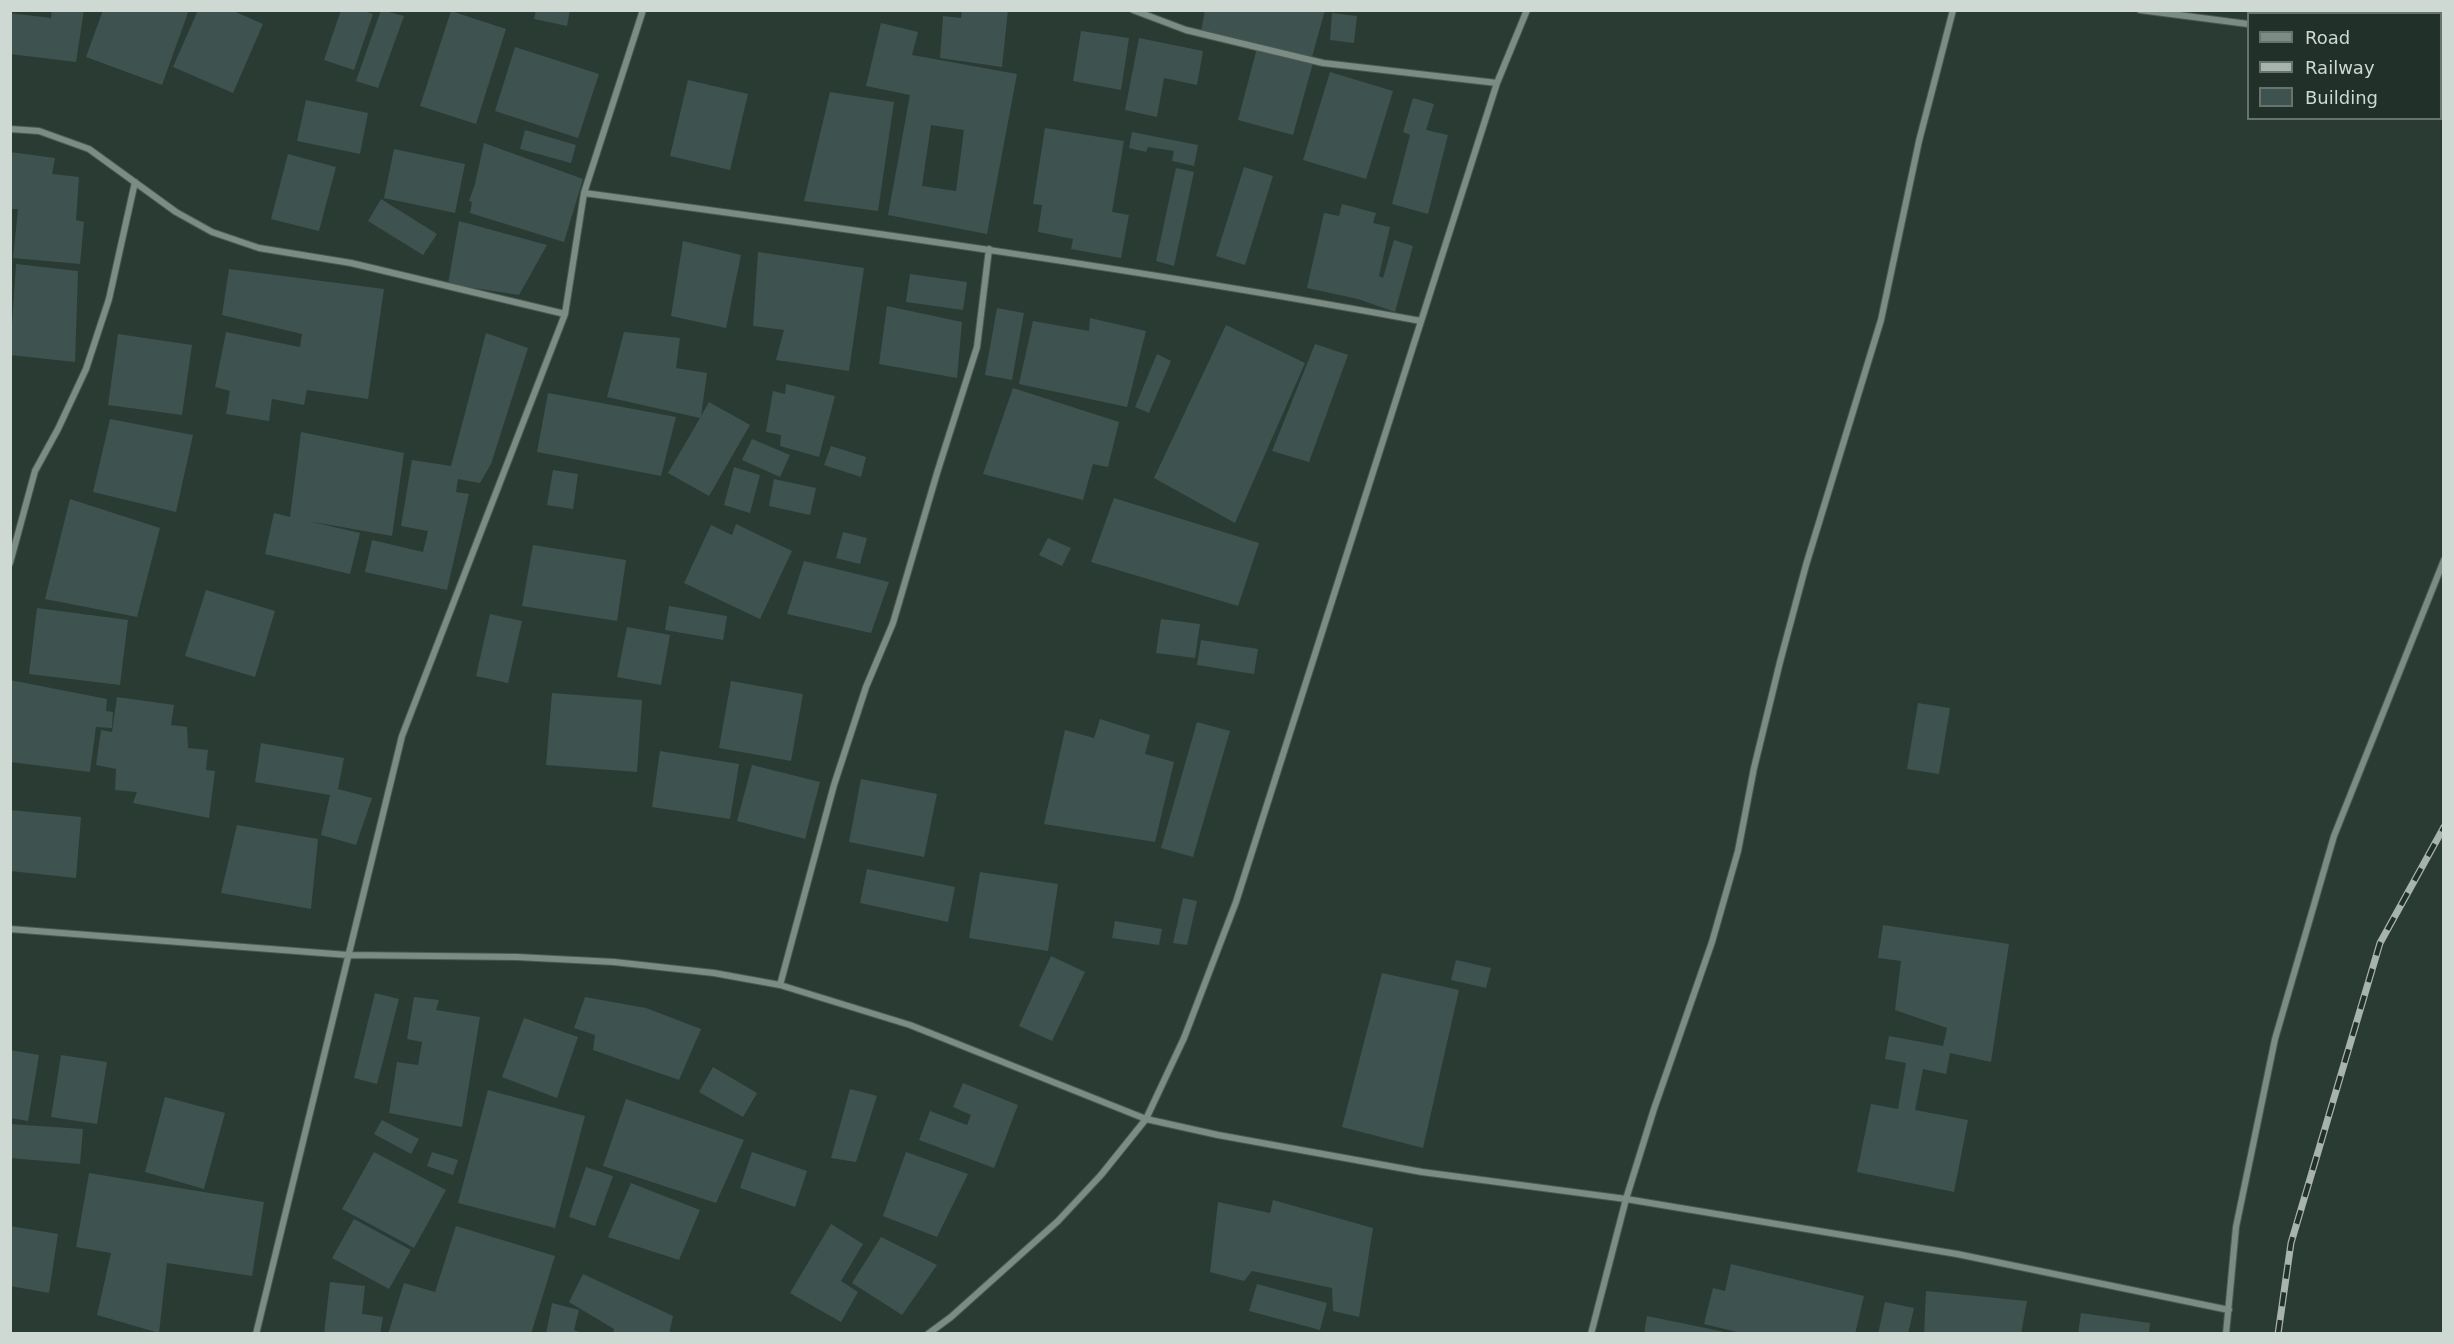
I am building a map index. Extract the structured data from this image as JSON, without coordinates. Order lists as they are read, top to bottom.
{
  "legend": ["Road", "Railway", "Building"]
}
